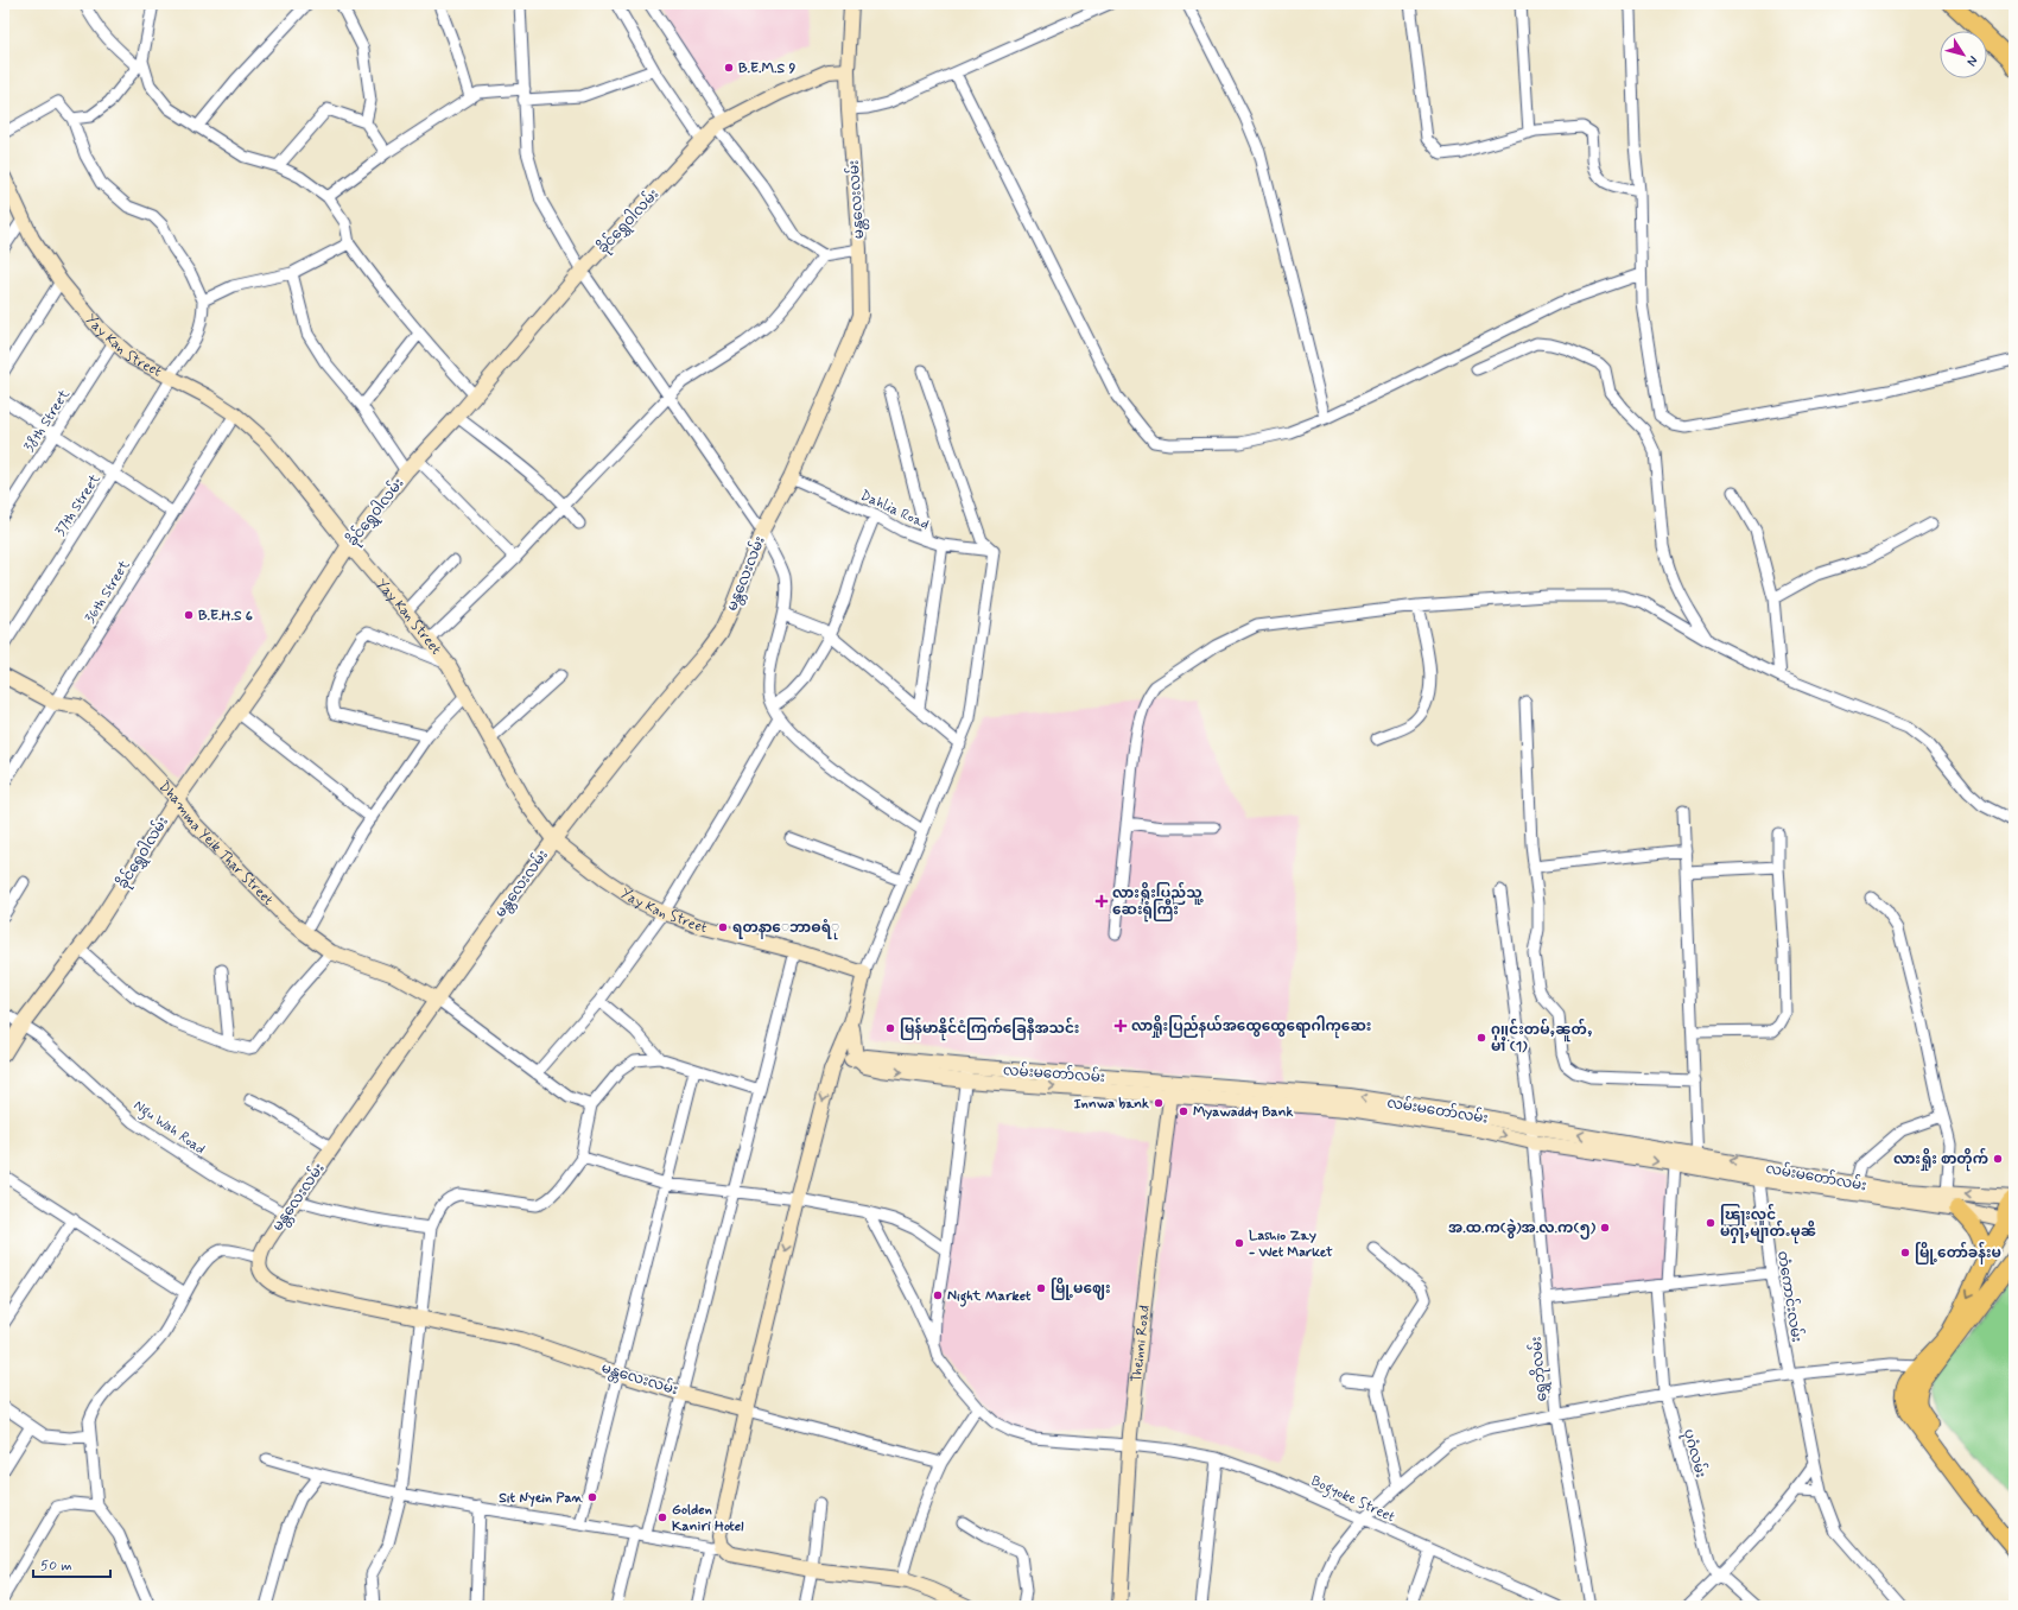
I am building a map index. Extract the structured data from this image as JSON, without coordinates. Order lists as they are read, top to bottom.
{
  "streets": {
    "main road": [
      "မန္တလေးလမ်း",
      "ခိုင်ရွှေဝါလမ်း",
      "Yay Kan Street",
      "Dhamma Yeik Thar Street",
      "လမ်းမတော်လမ်း",
      "Theinni Road"
    ],
    "street": [
      "38th Street",
      "37th Street",
      "Dahlia Road",
      "36th Street",
      "Ngu Wah Road",
      "တံကောင်းလမ်း",
      "ရွှေဘိုလမ်း",
      "ပုဂံလမ်း",
      "Bogyoke Street"
    ]
  },
  "crossings": [
    ["မန္တလေးလမ်း", "ခိုင်ရွှေဝါလမ်း"],
    ["မန္တလေးလမ်း", "Yay Kan Street"],
    ["မန္တလေးလမ်း", "Dahlia Road"],
    ["မန္တလေးလမ်း", "Dhamma Yeik Thar Street"],
    ["မန္တလေးလမ်း", "Ngu Wah Road"],
    ["ခိုင်ရွှေဝါလမ်း", "Yay Kan Street"],
    ["ခိုင်ရွှေဝါလမ်း", "Dhamma Yeik Thar Street"],
    ["ခိုင်ရွှေဝါလမ်း", "Ngu Wah Road"],
    ["Yay Kan Street", "38th Street"],
    ["Yay Kan Street", "37th Street"],
    ["Yay Kan Street", "36th Street"],
    ["36th Street", "Dhamma Yeik Thar Street"],
    ["လမ်းမတော်လမ်း", "တံကောင်းလမ်း"],
    ["လမ်းမတော်လမ်း", "Theinni Road"],
    ["လမ်းမတော်လမ်း", "ရွှေဘိုလမ်း"],
    ["Theinni Road", "Bogyoke Street"]
  ],
  "places": {
    "other": [
      "B.E.M.S 9",
      "B.E.H.S 6",
      "ရတနာေဘာဓရံု",
      "မြန်မာနိုင်ငံကြက်ခြေနီအသင်း",
      "ႁူင်းတမ်ႇၼူတ်ႇ မၢႆ (1)",
      "Innwa bank",
      "Myawaddy Bank",
      "လားရှိုး စာတိုက်",
      "ၽြႃးလူင် မႁႃႇမျၢတ်ႉမုၼိ",
      "အ.ထ.က(ခွဲ)အ.လ.က(၅)",
      "Lashio Zay - Wet Market",
      "မြို့တော်ခန်းမ",
      "မြို့မဈေး",
      "Night Market",
      "Sit Nyein Pan",
      "Golden Kaniri Hotel"
    ],
    "health": ["လားရှိုးပြည်သူ့ ဆေးရုံကြီး", "လာရှိုးပြည်နယ်အထွေထွေရောဂါကုဆေး"]
  },
  "scale_bar": "50 m",
  "north": "bottom right"
}
